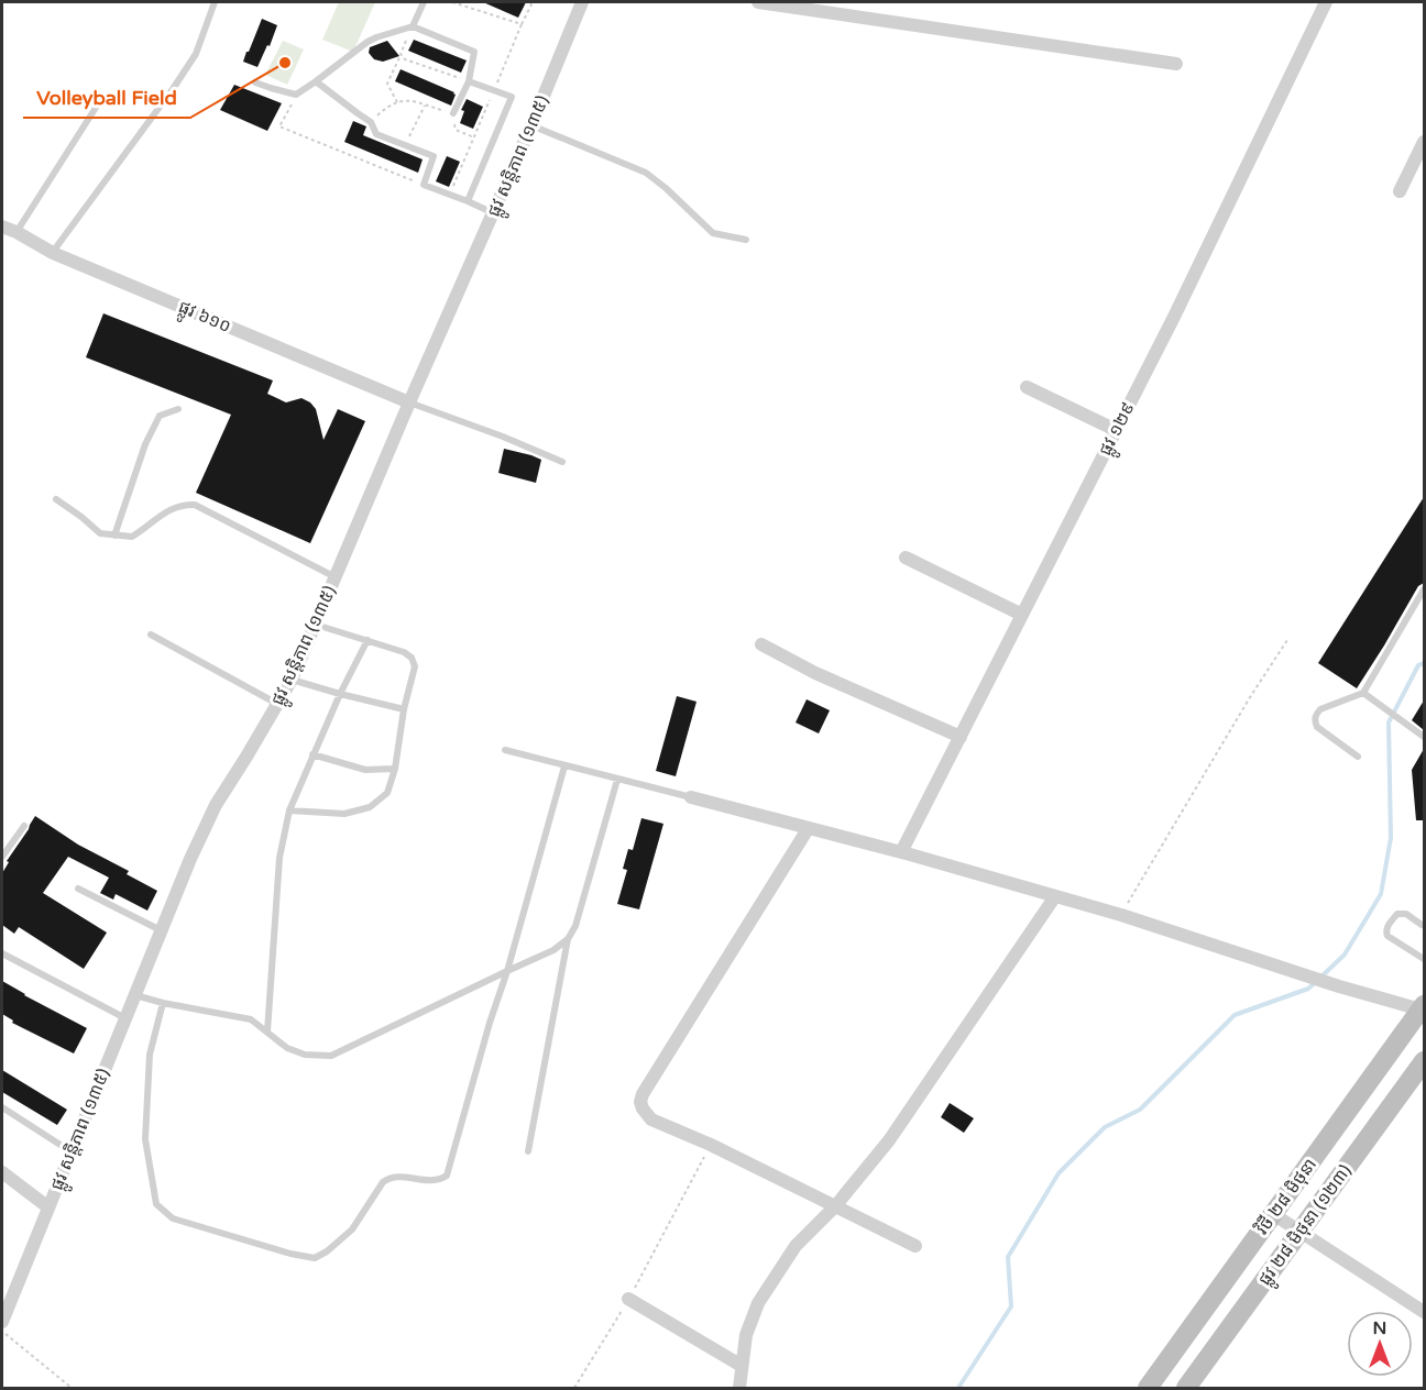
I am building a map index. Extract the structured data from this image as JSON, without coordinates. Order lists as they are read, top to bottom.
{
  "streets": {
    "main road": ["វិថី ២៨ មិថុនា", "ផ្លូវ ២៨ មិថុនា (១២៣)"],
    "street": ["ផ្លូវ សន្តិភាព (១៣៥)", "ផ្លូវ ៦១០", "ផ្លូវ ១២៩"]
  },
  "crossings": [
    ["ផ្លូវ សន្តិភាព (១៣៥)", "ផ្លូវ ៦១០"]
  ],
  "places": ["Volleyball Field"],
  "north": "top"
}
